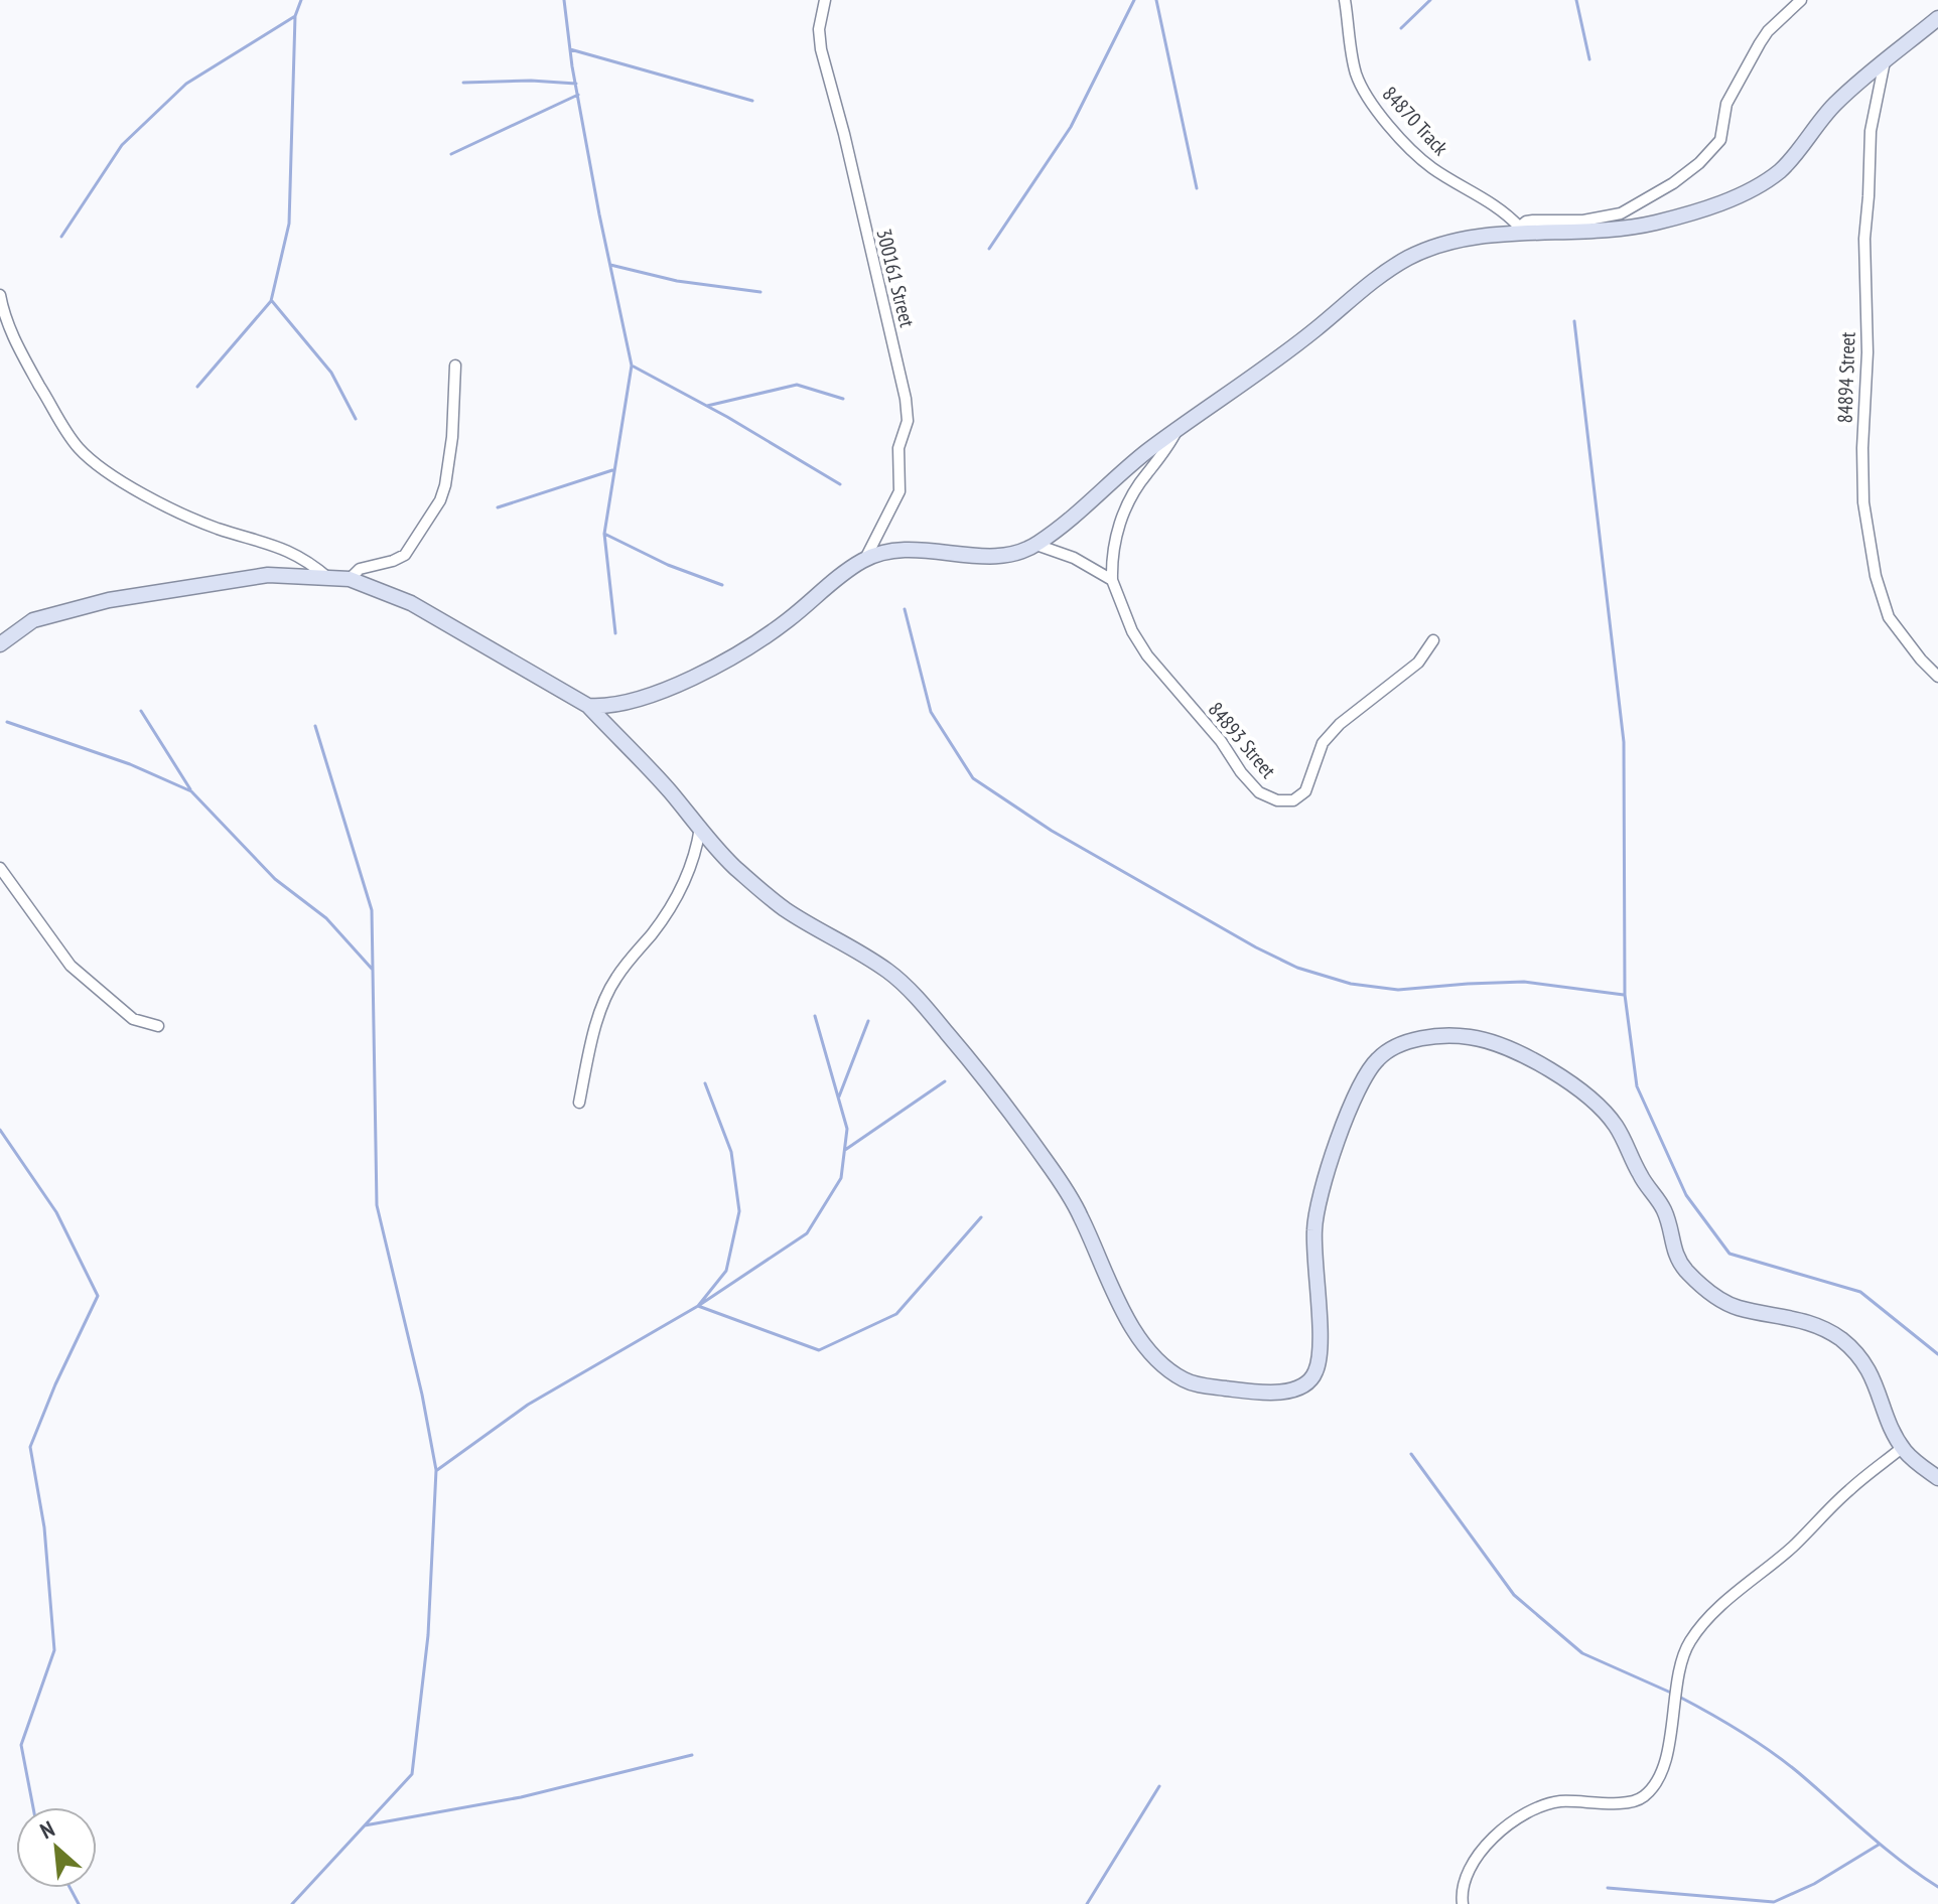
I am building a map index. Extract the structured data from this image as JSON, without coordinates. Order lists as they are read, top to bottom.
{
  "streets": {
    "street": [
      "84870 Track",
      "300161 Street",
      "84894 Street",
      "84893 Street"
    ]
  },
  "north": "top left"
}
